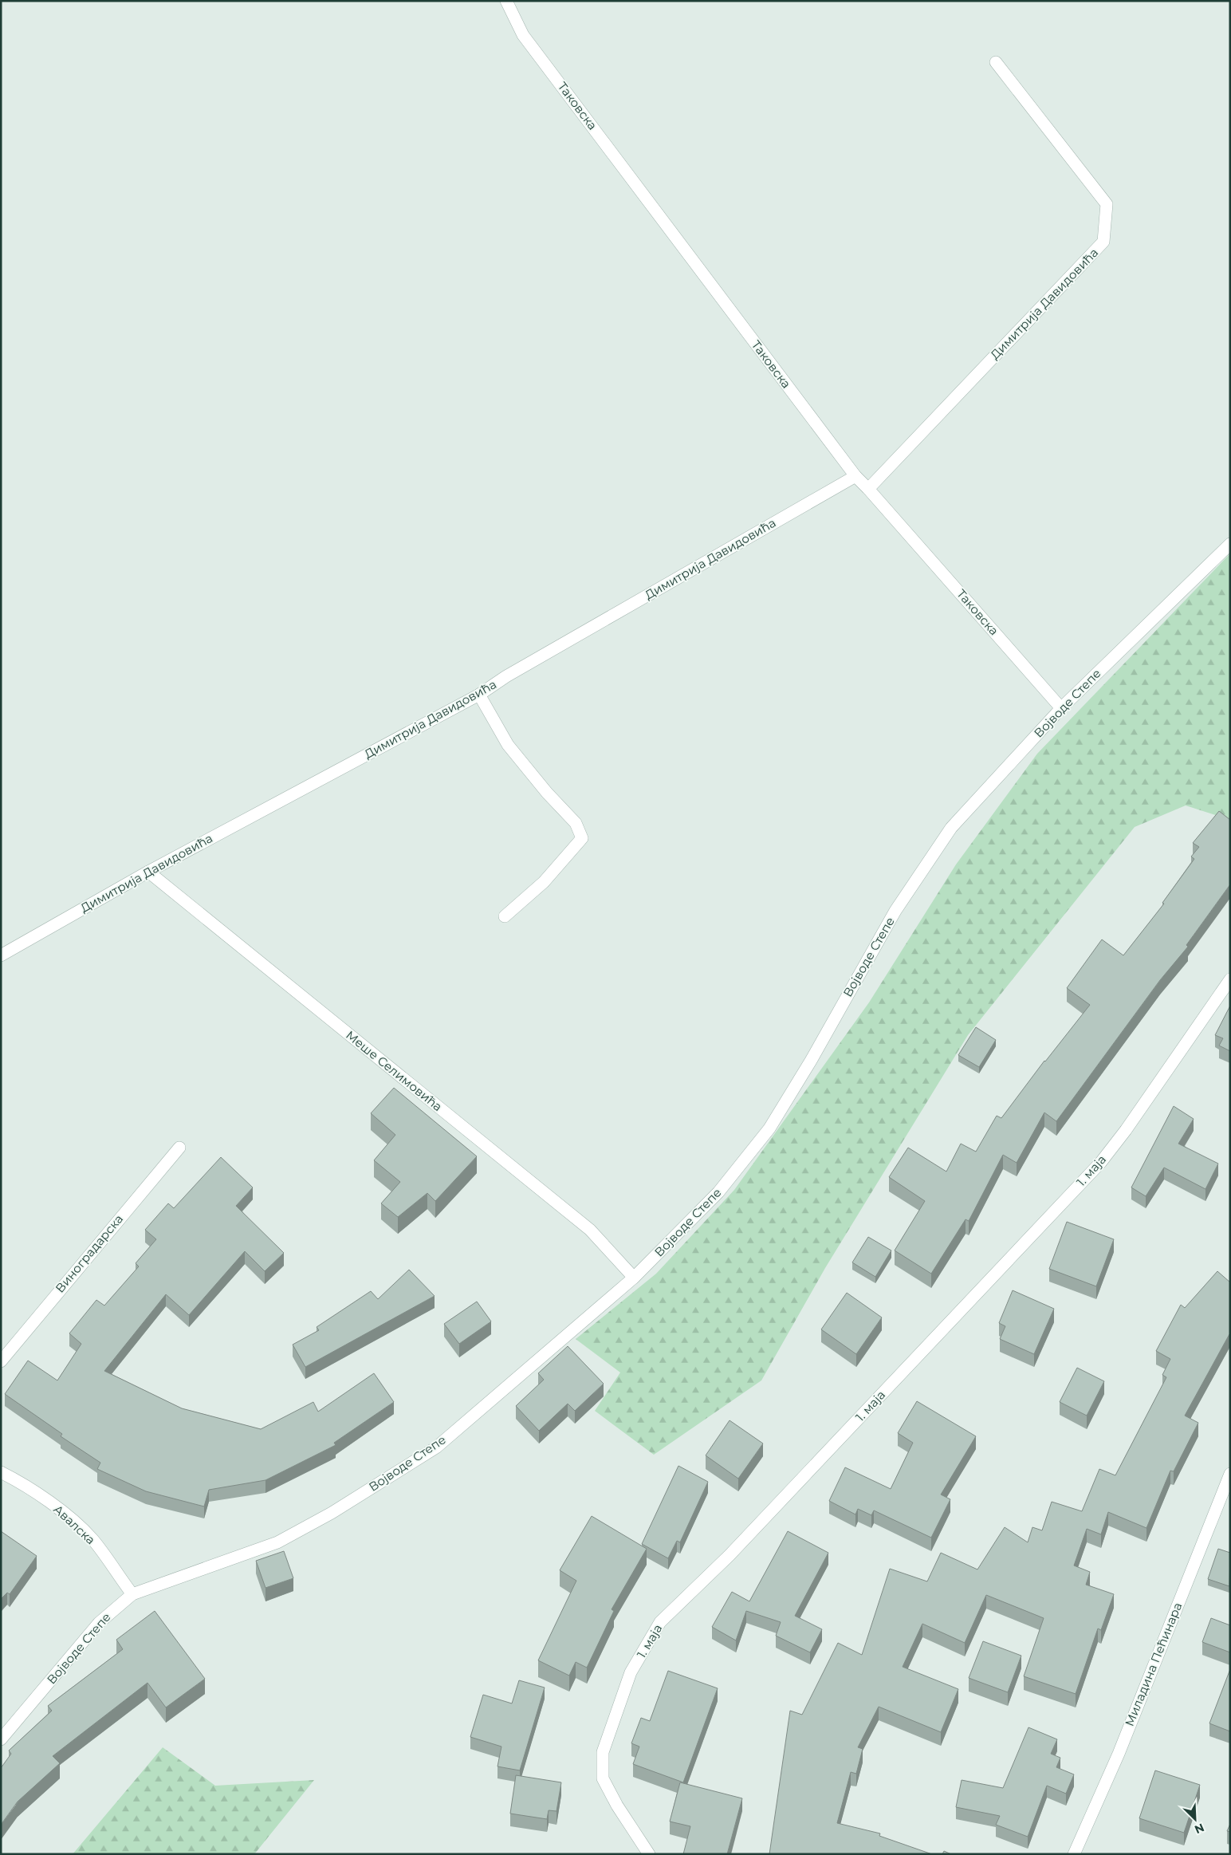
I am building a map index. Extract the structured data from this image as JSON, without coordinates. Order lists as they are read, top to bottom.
{
  "streets": {
    "street": [
      "Таковска",
      "Димитрија Давидовића",
      "Војводе Степе",
      "Меше Селимовића",
      "1. маја",
      "Виноградарска",
      "Авалска",
      "Миладина Пећинара"
    ]
  },
  "crossings": [
    ["Таковска", "Димитрија Давидовића"],
    ["Таковска", "Војводе Степе"],
    ["Димитрија Давидовића", "Меше Селимовића"],
    ["Војводе Степе", "Меше Селимовића"],
    ["Војводе Степе", "Авалска"]
  ],
  "north": "bottom right"
}
